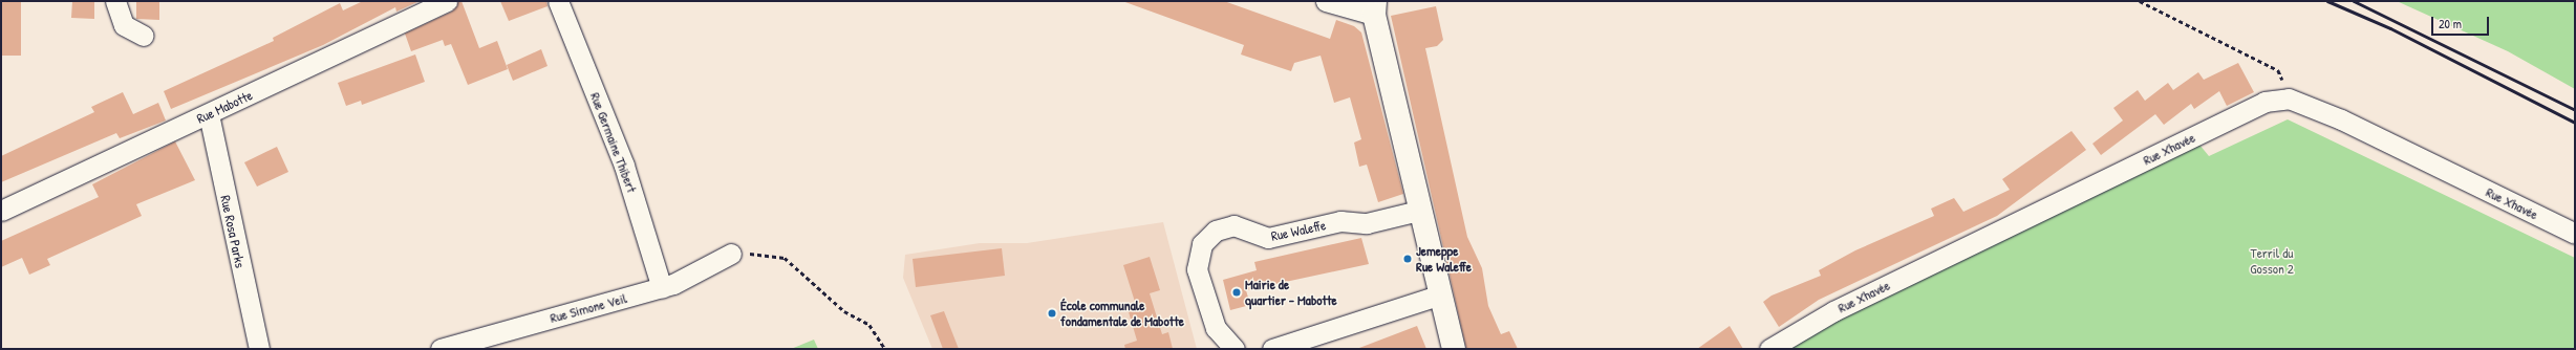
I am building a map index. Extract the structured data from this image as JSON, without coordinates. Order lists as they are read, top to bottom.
{
  "streets": {
    "street": [
      "Rue Mabotte",
      "Rue Germaine Thibert",
      "Rue Xhavée",
      "Rue Waleffe",
      "Rue Rosa Parks",
      "Rue Simone Veil"
    ]
  },
  "crossings": [
    ["Rue Mabotte", "Rue Rosa Parks"],
    ["Rue Germaine Thibert", "Rue Simone Veil"]
  ],
  "parks": ["Terril du Gosson 2"],
  "places": ["Jemeppe Rue Waleffe", "Mairie de quartier - Mabotte", "École communale fondamentale de Mabotte"],
  "scale_bar": "20 m"
}
